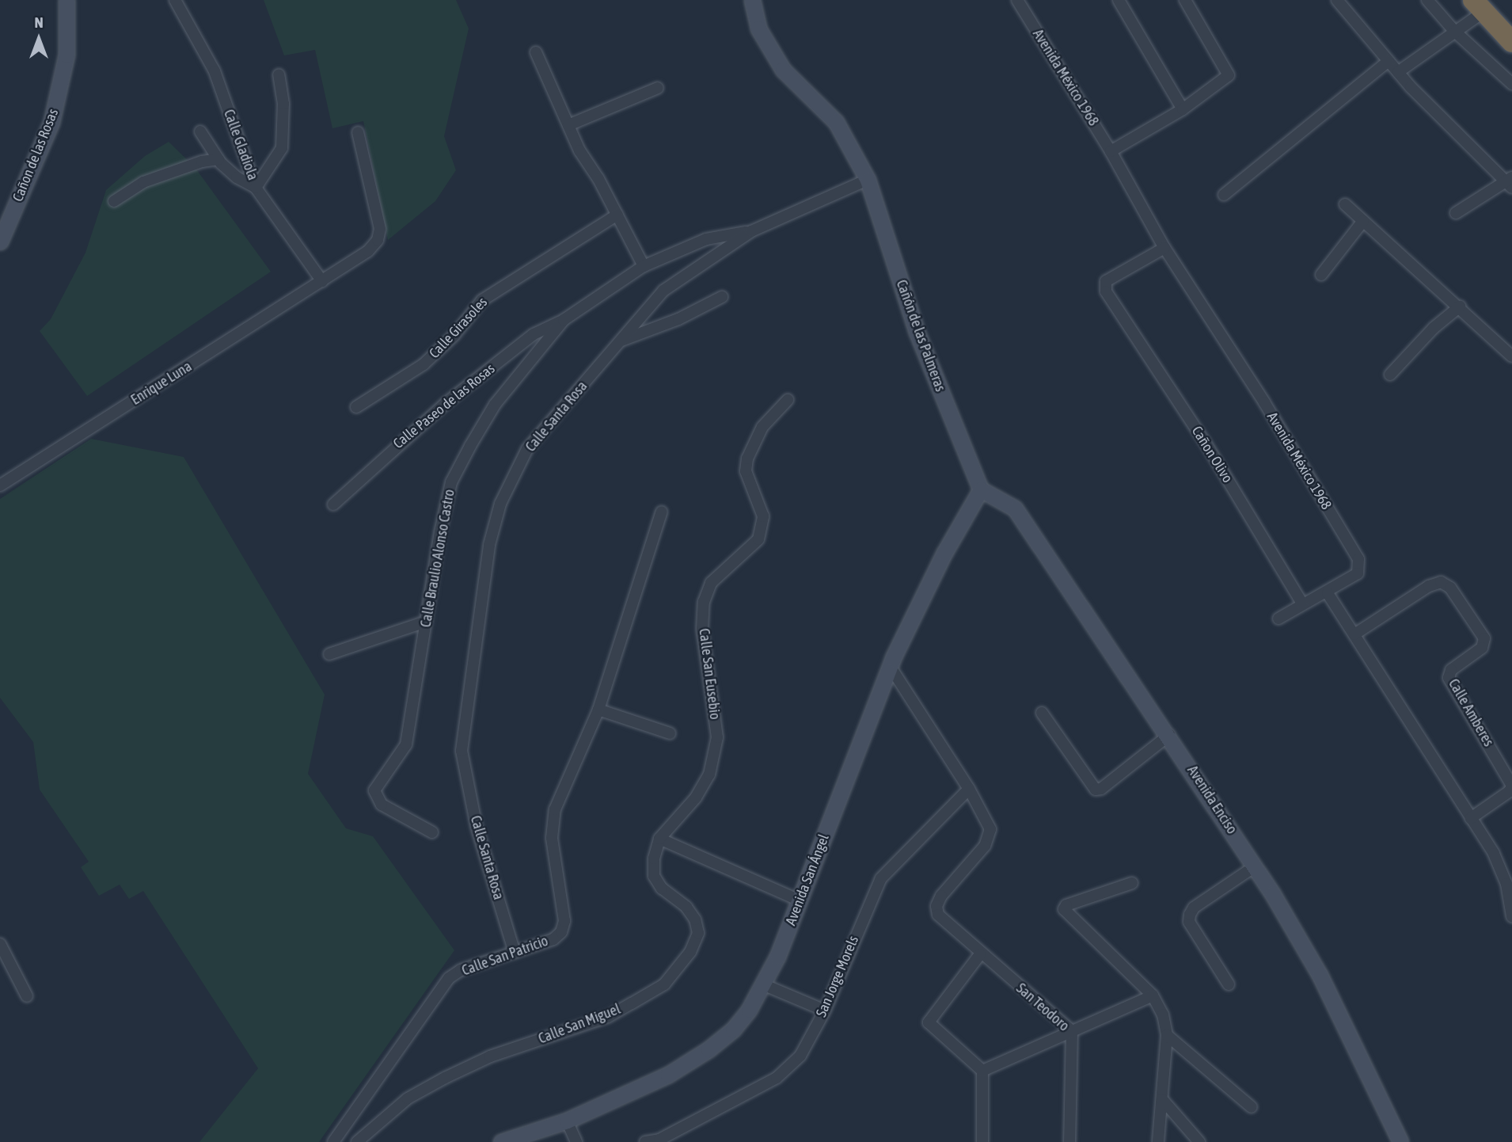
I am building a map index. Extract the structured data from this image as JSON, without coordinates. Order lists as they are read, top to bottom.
{
  "streets": {
    "main road": [
      "Cañon de las Rosas",
      "Cañón de las Palmeras",
      "Avenida Enciso",
      "Avenida San Ángel"
    ],
    "street": [
      "Avenida México 1968",
      "Calle Gladiola",
      "Calle Girasoles",
      "Enrique Luna",
      "Calle Paseo de las Rosas",
      "Calle Santa Rosa",
      "Cañon Olivo",
      "Calle Braulio Alonso Castro",
      "Calle San Eusebio",
      "Calle Amberes",
      "Calle San Patricio",
      "San Jorge Morels",
      "San Teodoro",
      "Calle San Miguel"
    ]
  },
  "crossings": [
    ["Avenida México 1968", "Cañon Olivo"],
    ["Calle Gladiola", "Enrique Luna"],
    ["Cañón de las Palmeras", "Calle Santa Rosa"],
    ["Cañón de las Palmeras", "Avenida Enciso"],
    ["Cañón de las Palmeras", "Avenida San Ángel"],
    ["Calle Paseo de las Rosas", "Calle Braulio Alonso Castro"],
    ["Calle Santa Rosa", "Calle Braulio Alonso Castro"],
    ["Calle Santa Rosa", "Calle San Patricio"],
    ["Calle San Eusebio", "Calle San Miguel"],
    ["Avenida Enciso", "Avenida San Ángel"],
    ["San Jorge Morels", "San Teodoro"]
  ],
  "north": "top"
}
